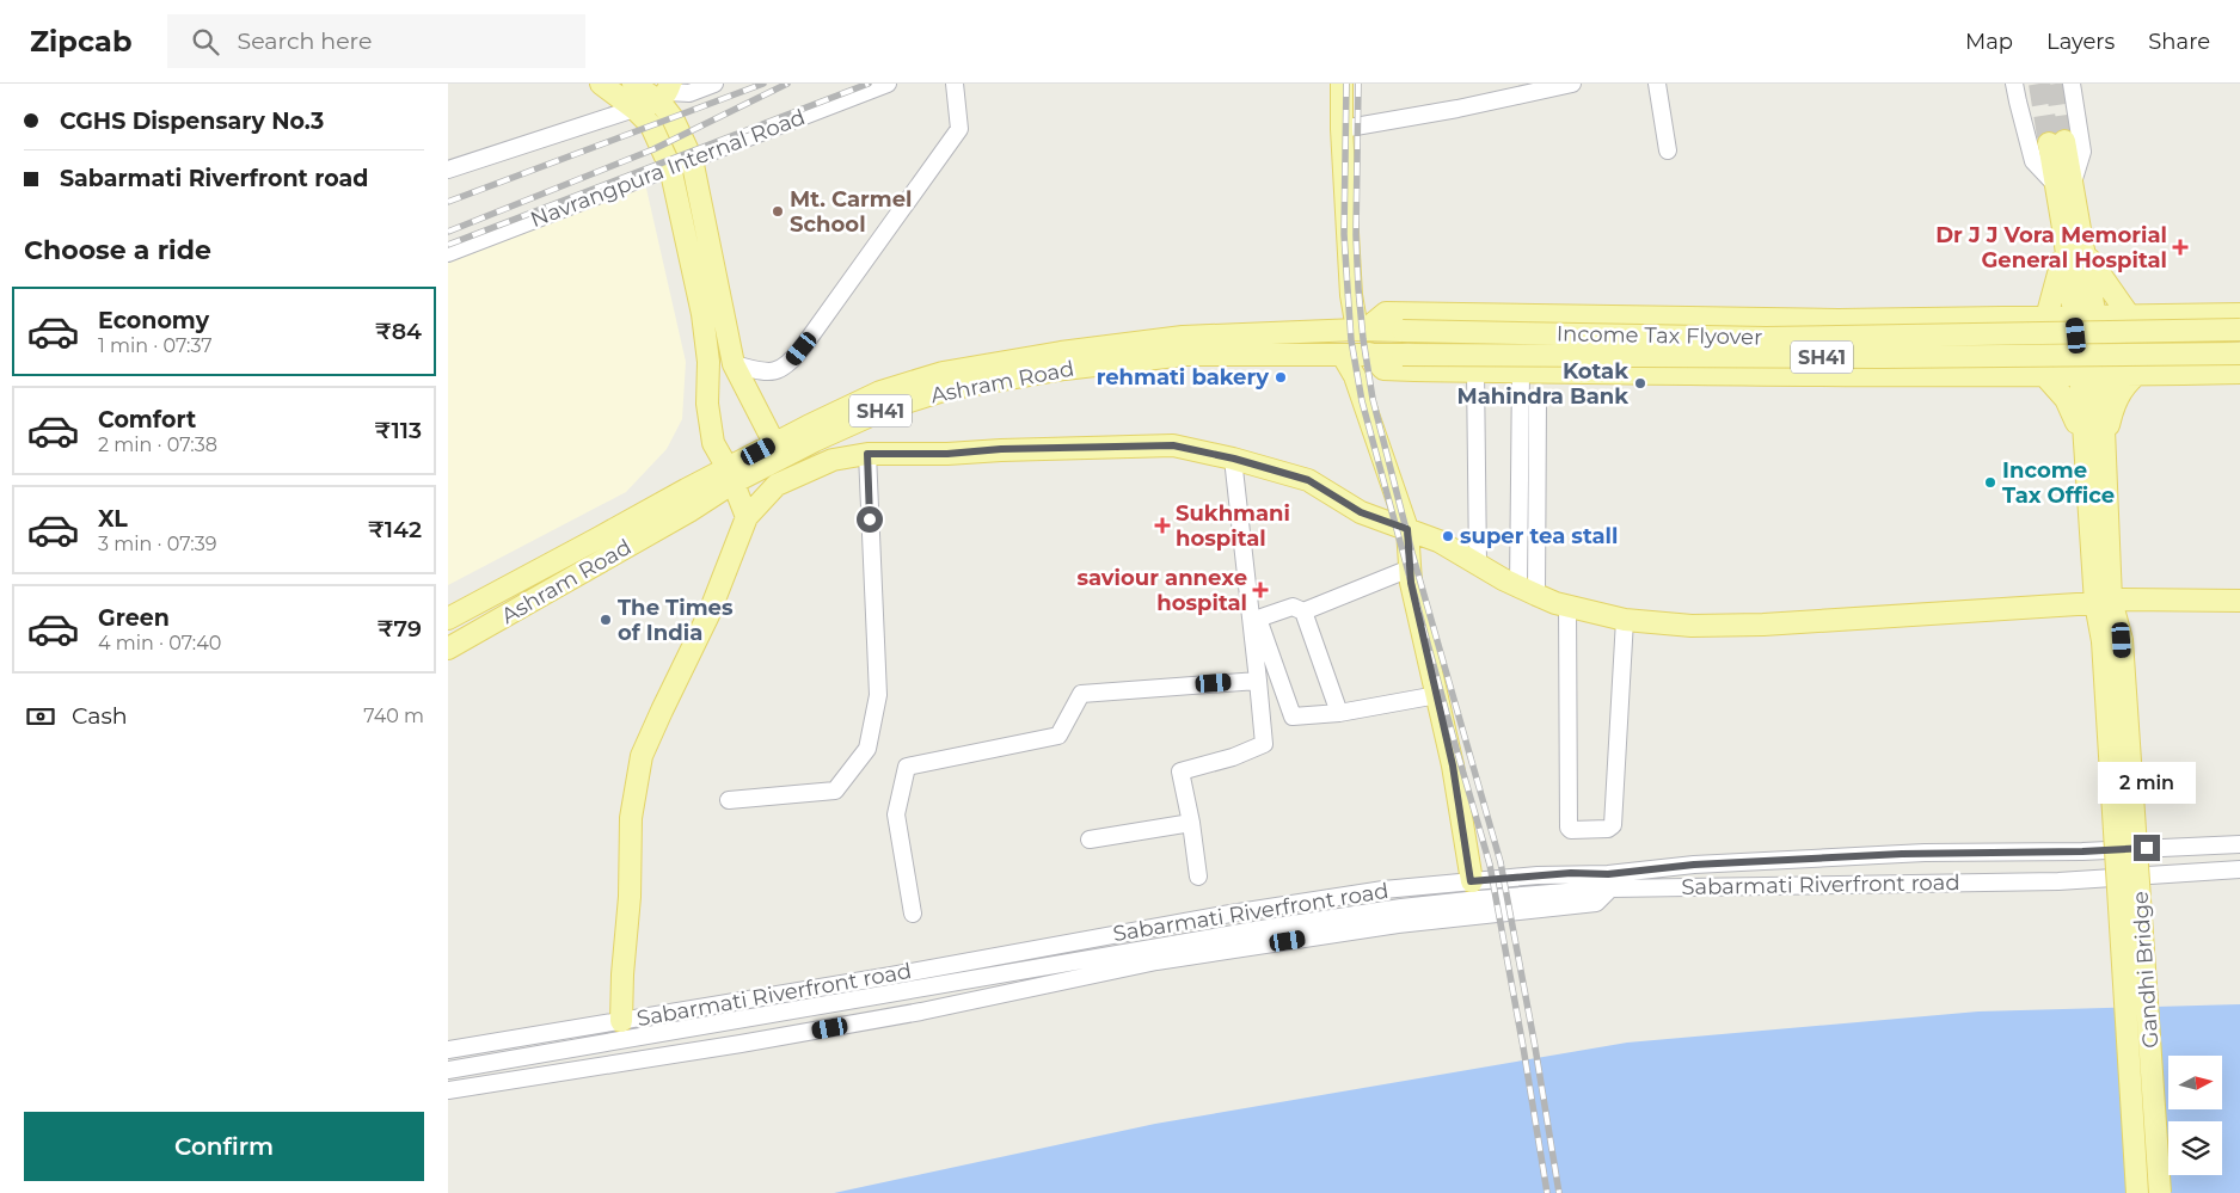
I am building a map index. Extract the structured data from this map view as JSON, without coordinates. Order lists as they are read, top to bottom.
{
  "streets": {
    "main road": [
      "Income Tax Flyover",
      "SH41",
      "Ashram Road",
      "Gandhi Bridge"
    ],
    "street": ["Navrangpura Internal Road", "Sabarmati Riverfront road"]
  },
  "crossings": [
    ["Income Tax Flyover", "Ashram Road"]
  ],
  "places": {
    "other": [
      "Mt. Carmel School",
      "rehmati bakery",
      "Kotak Mahindra Bank",
      "Income Tax Office",
      "super tea stall",
      "The Times of India"
    ],
    "health": ["Dr J J Vora Memorial General Hospital", "Sukhmani hospital", "saviour annexe hospital"]
  },
  "north": "right",
  "page": {
    "header": "Zipcab",
    "search": "Search here",
    "nav": ["Map", "Layers", "Share"],
    "banner": ["CGHS Dispensary No.3", "Sabarmati Riverfront road"],
    "heading": "Choose a ride",
    "list": [
      {
        "name": "Economy",
        "note": "1 min · 07:37",
        "value": "₹84"
      },
      {
        "name": "Comfort",
        "note": "2 min · 07:38",
        "value": "₹113"
      },
      {
        "name": "XL",
        "note": "3 min · 07:39",
        "value": "₹142"
      },
      {
        "name": "Green",
        "note": "4 min · 07:40",
        "value": "₹79"
      }
    ],
    "pay": ["Cash", "740 m"],
    "bubble": "2 min",
    "buttons": "Confirm"
  }
}
